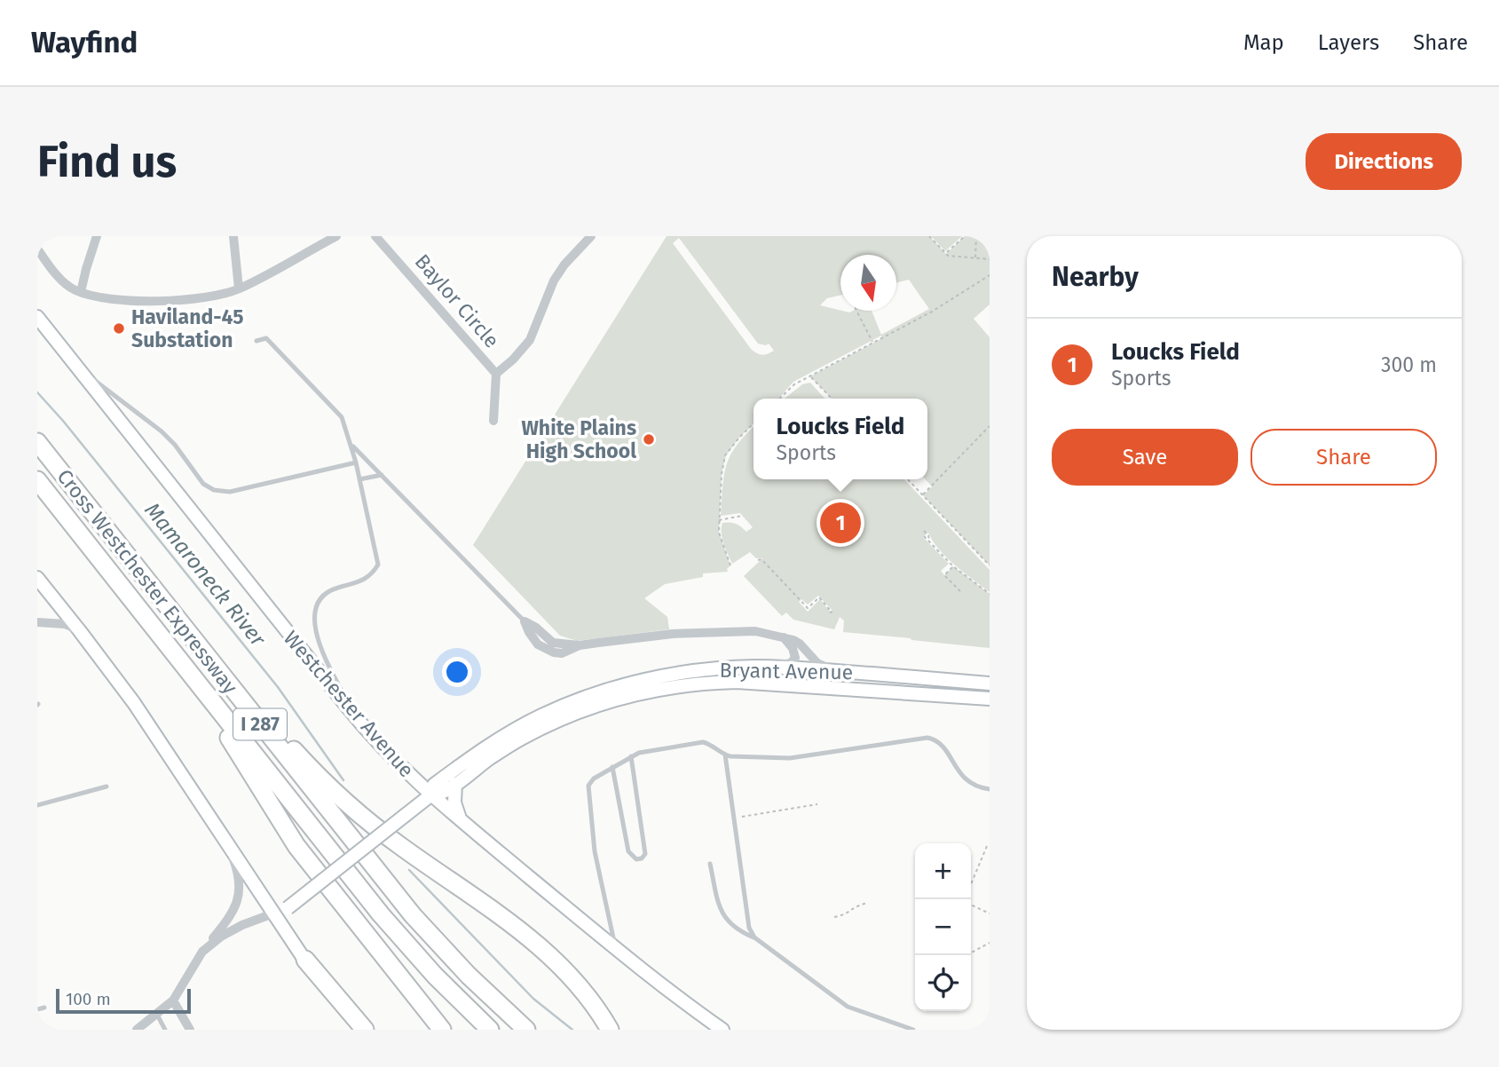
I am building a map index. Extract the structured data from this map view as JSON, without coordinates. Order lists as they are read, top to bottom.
{
  "streets": {
    "highway": ["Cross Westchester Expressway", "I 287"],
    "main road": ["Bryant Avenue", "Westchester Avenue"],
    "street": ["Baylor Circle"]
  },
  "crossings": [
    ["Bryant Avenue", "Westchester Avenue"]
  ],
  "water": ["Mamaroneck River"],
  "places": ["Haviland-45 Substation", "White Plains High School"],
  "scale_bar": "100 m",
  "north": "bottom",
  "page": {
    "header": "Wayfind",
    "nav": ["Map", "Layers", "Share"],
    "buttons": [
      "Directions",
      ["Save", "Share"]
    ],
    "title": "Find us",
    "heading": "Nearby",
    "list": [
      {
        "mark": "1",
        "name": "Loucks Field",
        "note": "Sports",
        "value": "300 m"
      }
    ],
    "popup": ["Loucks Field", "Sports"],
    "pins": "1",
    "map_buttons": ["+", "−"],
    "scale": "100 m"
  }
}
